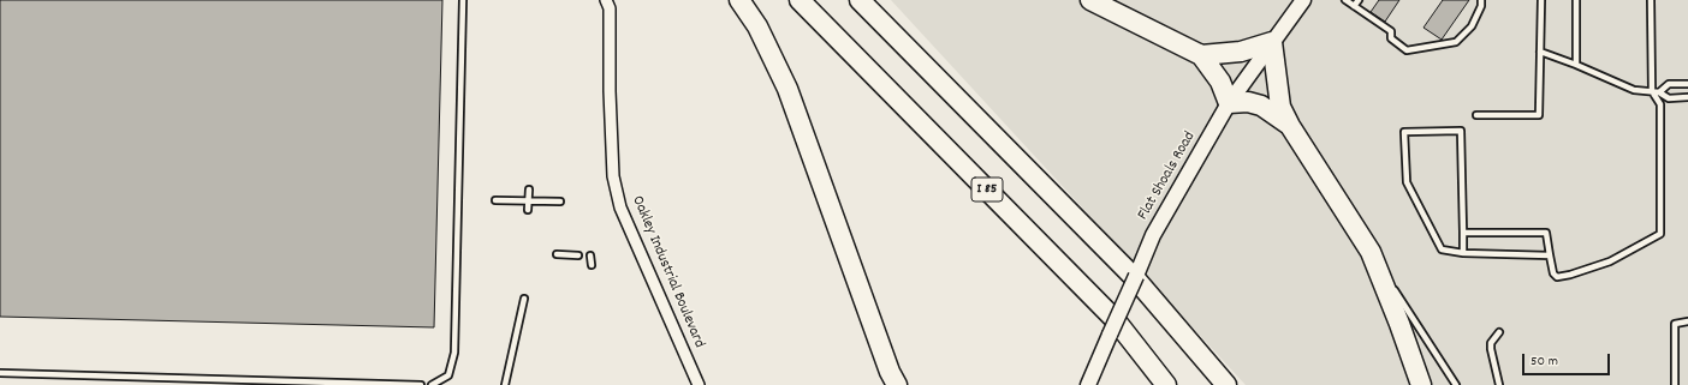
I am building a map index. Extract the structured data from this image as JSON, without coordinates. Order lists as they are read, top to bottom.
{
  "streets": {
    "highway": ["I 85"],
    "street": ["Flat Shoals Road", "Oakley Industrial Boulevard"]
  },
  "scale_bar": "50 m"
}
